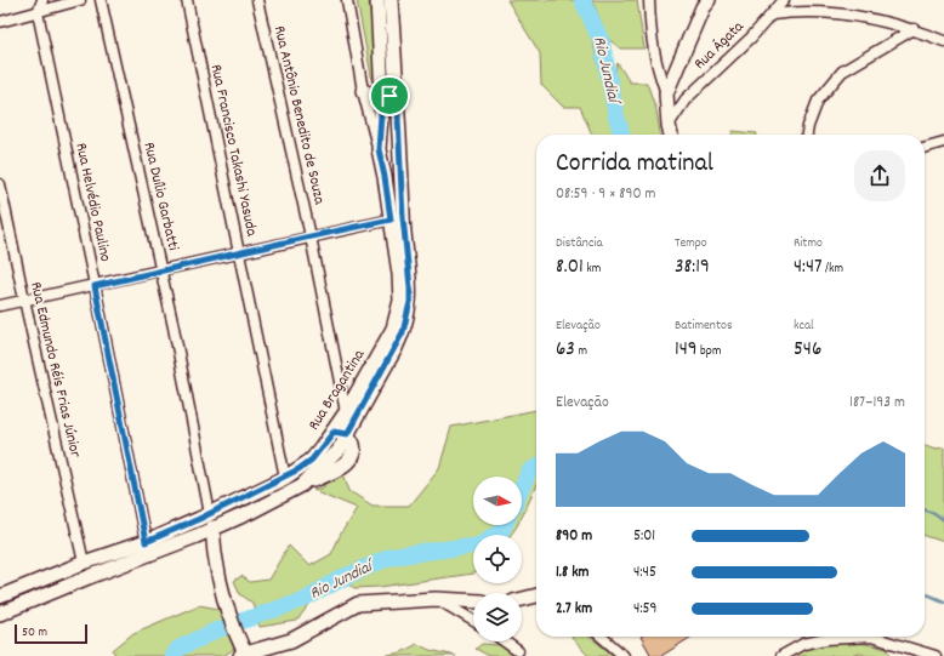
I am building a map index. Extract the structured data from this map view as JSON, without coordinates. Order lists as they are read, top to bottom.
{
  "streets": {
    "main road": ["Rua Bragantina"],
    "street": [
      "Rua Ágata",
      "Rua Antônio Benedito de Souza",
      "Rua Francisco Takashi Yasuda",
      "Rua Duílio Garbatti",
      "Rua Helvédio Paulino",
      "Rua Edmundo Réis Frias Júnior"
    ]
  },
  "crossings": [
    ["Rua Antônio Benedito de Souza", "Rua Bragantina"],
    ["Rua Francisco Takashi Yasuda", "Rua Bragantina"],
    ["Rua Duílio Garbatti", "Rua Bragantina"],
    ["Rua Helvédio Paulino", "Rua Bragantina"],
    ["Rua Edmundo Réis Frias Júnior", "Rua Bragantina"]
  ],
  "water": ["Rio Jundiaí"],
  "scale_bar": "50 m",
  "north": "right",
  "page": {
    "heading": ["Corrida matinal", "08:59 · 9 × 890 m"],
    "stats": [
      ["Distância", "8.01 km"],
      ["Tempo", "38:19"],
      ["Ritmo", "4:47 /km"],
      ["Elevação", "63 m"],
      ["Batimentos", "149 bpm"],
      ["kcal", "546"]
    ],
    "chart": ["Elevação", "187–193 m"],
    "list": [
      {
        "name": "890 m",
        "note": "5:01"
      },
      {
        "name": "1.8 km",
        "note": "4:45"
      },
      {
        "name": "2.7 km",
        "note": "4:59"
      }
    ],
    "scale": "50 m"
  }
}
